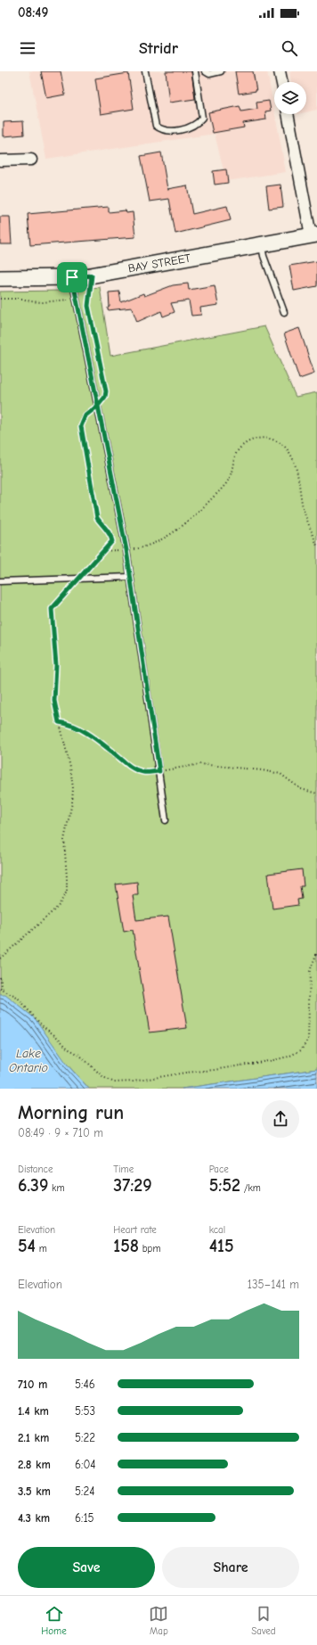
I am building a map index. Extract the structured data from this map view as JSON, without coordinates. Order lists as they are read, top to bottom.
{
  "streets": {
    "street": ["BAY STREET"]
  },
  "water": ["Lake Ontario"],
  "page": {
    "status": "08:49",
    "header": "Stridr",
    "heading": ["Morning run", "08:49 · 9 × 710 m"],
    "stats": [
      ["Distance", "6.39 km"],
      ["Time", "37:29"],
      ["Pace", "5:52 /km"],
      ["Elevation", "54 m"],
      ["Heart rate", "158 bpm"],
      ["kcal", "415"]
    ],
    "chart": ["Elevation", "135–141 m"],
    "list": [
      {
        "name": "710 m",
        "note": "5:46"
      },
      {
        "name": "1.4 km",
        "note": "5:53"
      },
      {
        "name": "2.1 km",
        "note": "5:22"
      },
      {
        "name": "2.8 km",
        "note": "6:04"
      },
      {
        "name": "3.5 km",
        "note": "5:24"
      },
      {
        "name": "4.3 km",
        "note": "6:15"
      }
    ],
    "buttons": ["Save", "Share"],
    "tabs": ["Home", "Map", "Saved"]
  }
}
